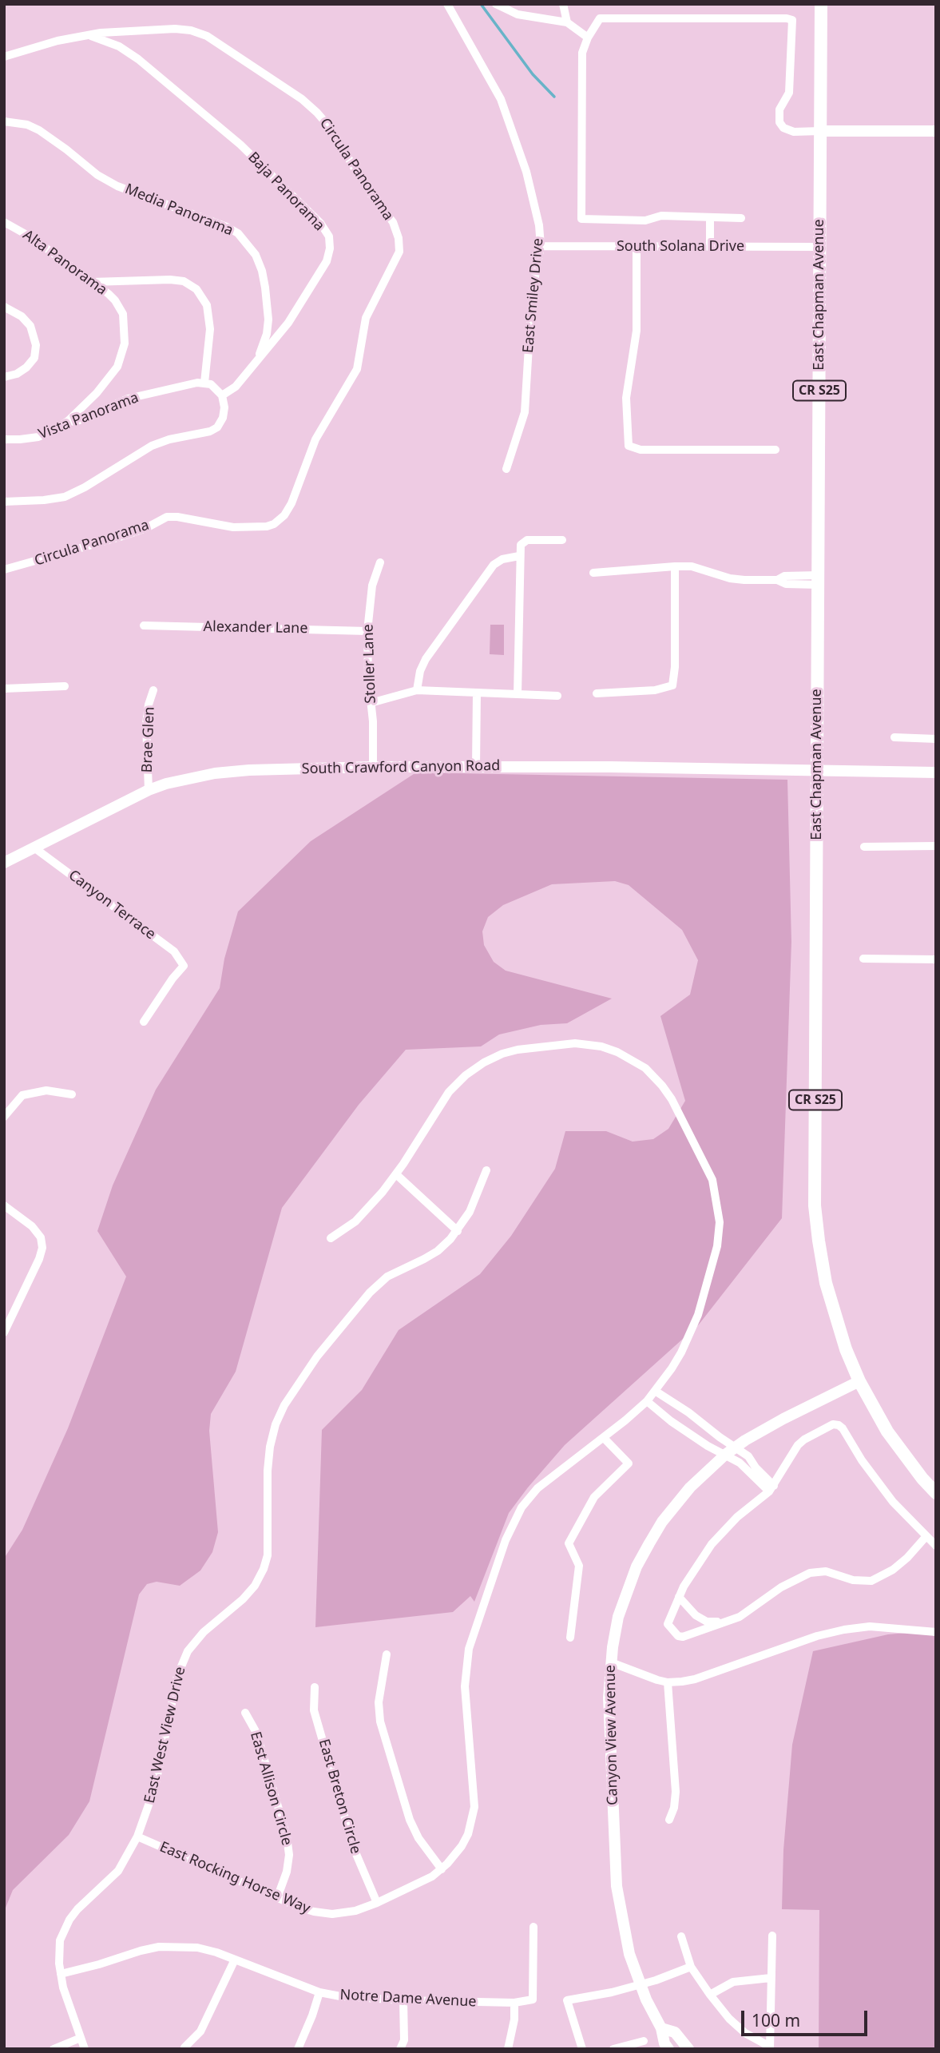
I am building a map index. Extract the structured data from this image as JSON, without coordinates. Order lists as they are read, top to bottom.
{
  "streets": {
    "main road": [
      "East Chapman Avenue",
      "CR S25",
      "South Crawford Canyon Road",
      "Canyon View Avenue"
    ],
    "street": [
      "Circula Panorama",
      "Baja Panorama",
      "Media Panorama",
      "South Solana Drive",
      "Alta Panorama",
      "East Smiley Drive",
      "Vista Panorama",
      "Alexander Lane",
      "Stoller Lane",
      "Brae Glen",
      "Canyon Terrace",
      "East West View Drive",
      "East Allison Circle",
      "East Breton Circle",
      "East Rocking Horse Way",
      "Notre Dame Avenue"
    ]
  },
  "crossings": [
    ["Circula Panorama", "Baja Panorama"],
    ["Baja Panorama", "Media Panorama"],
    ["South Solana Drive", "East Chapman Avenue"],
    ["South Solana Drive", "East Smiley Drive"],
    ["Alta Panorama", "Vista Panorama"],
    ["East Chapman Avenue", "South Crawford Canyon Road"],
    ["East Chapman Avenue", "Canyon View Avenue"],
    ["Alexander Lane", "Stoller Lane"],
    ["Stoller Lane", "South Crawford Canyon Road"],
    ["Brae Glen", "South Crawford Canyon Road"],
    ["South Crawford Canyon Road", "Canyon Terrace"],
    ["East West View Drive", "East Rocking Horse Way"],
    ["East West View Drive", "Notre Dame Avenue"],
    ["East Allison Circle", "East Rocking Horse Way"],
    ["East Breton Circle", "East Rocking Horse Way"]
  ],
  "scale_bar": "100 m"
}
